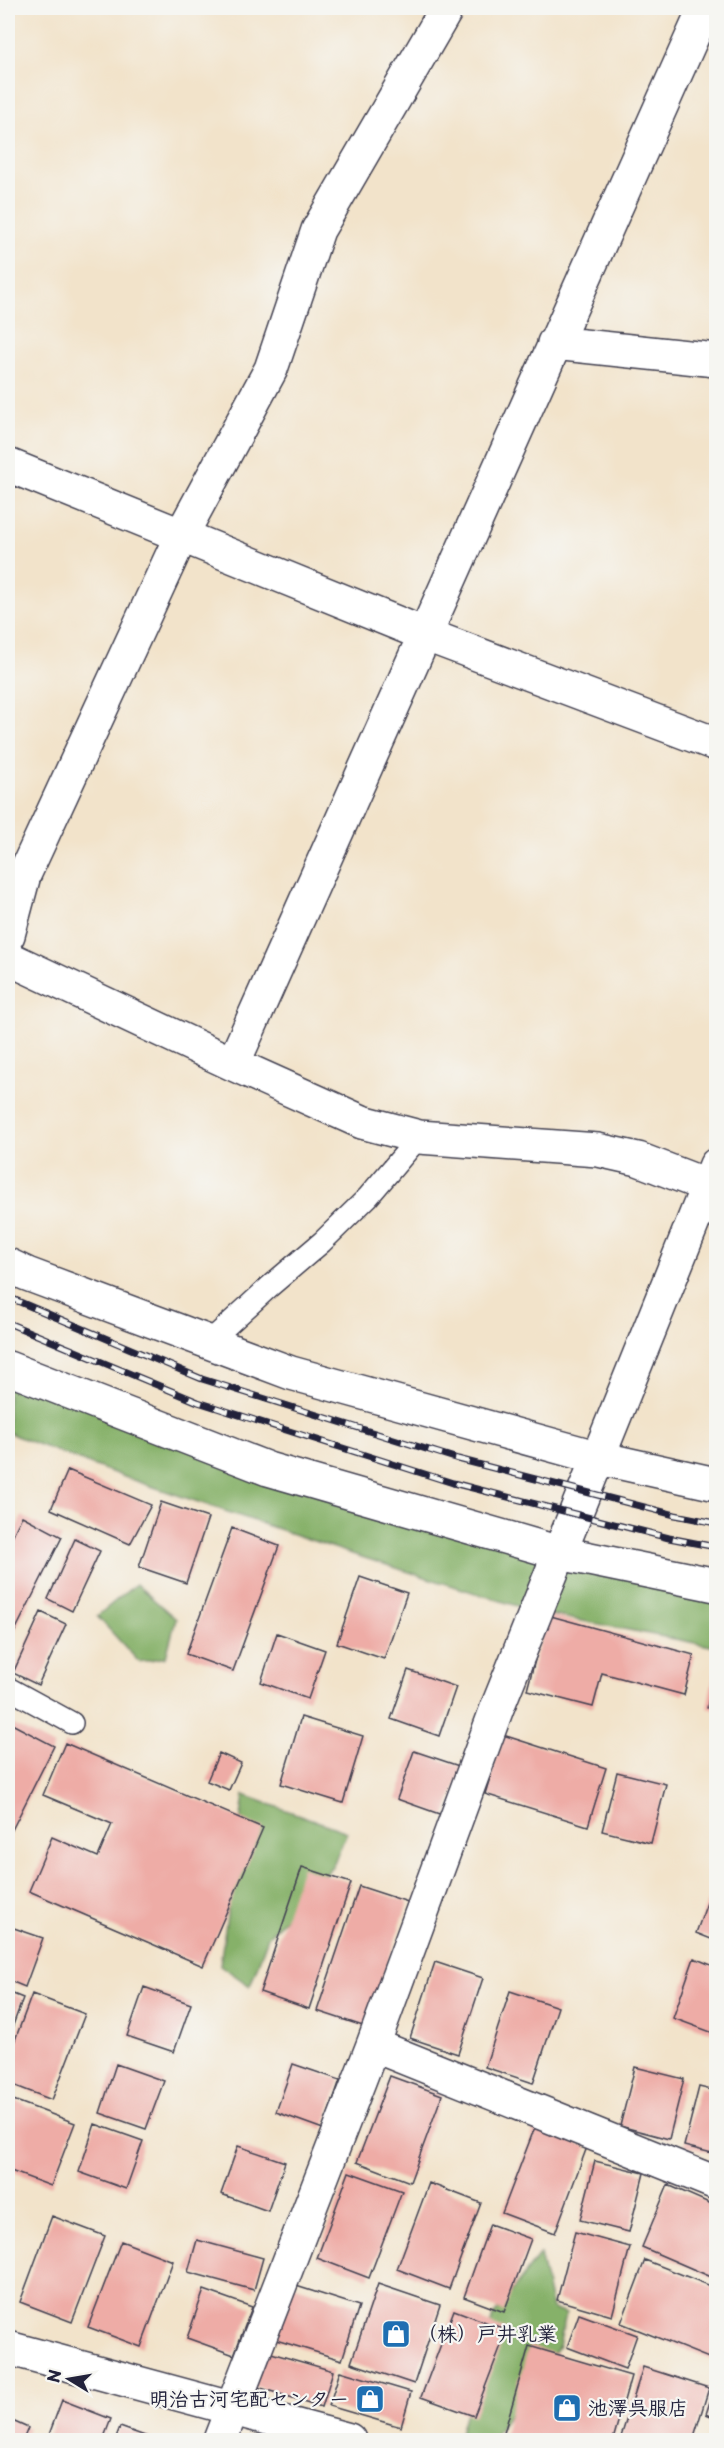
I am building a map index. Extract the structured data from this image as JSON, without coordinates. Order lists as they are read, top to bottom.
{
  "places": {
    "shop": ["（株）戸井乳業", "明治古河宅配センター", "池澤呉服店"]
  },
  "north": "left"
}
